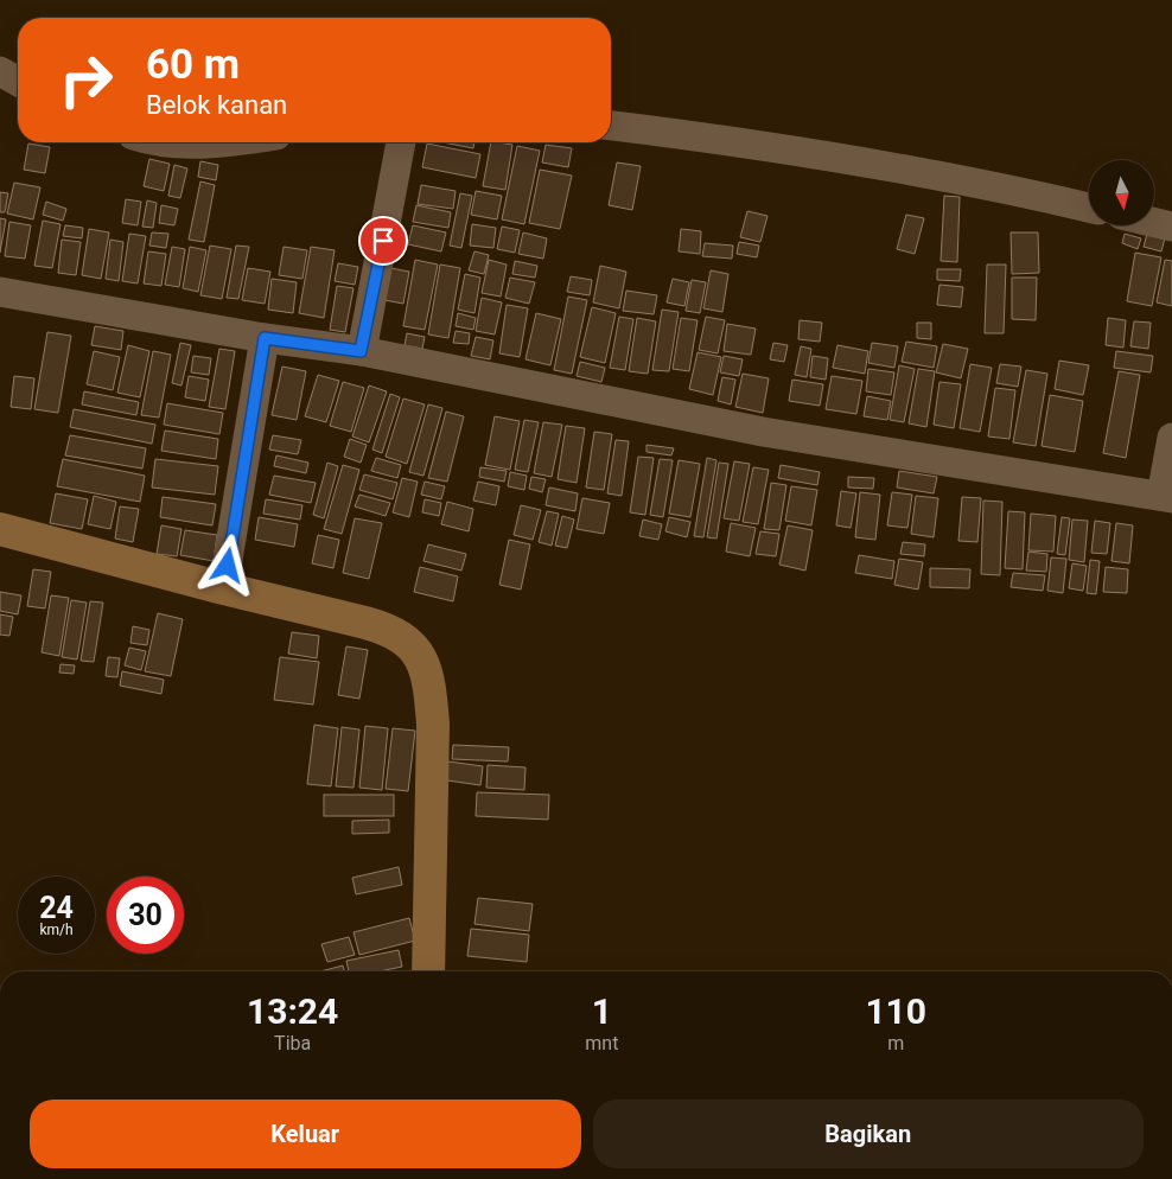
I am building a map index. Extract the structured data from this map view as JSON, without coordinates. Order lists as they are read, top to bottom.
{
  "north": "bottom",
  "page": {
    "turn": ["60 m", "Belok kanan"],
    "speed": "24 km/h",
    "limit": "30",
    "eta": [
      "13:24",
      "Tiba",
      "1",
      "mnt",
      "110",
      "m"
    ],
    "buttons": ["Keluar", "Bagikan"]
  }
}
